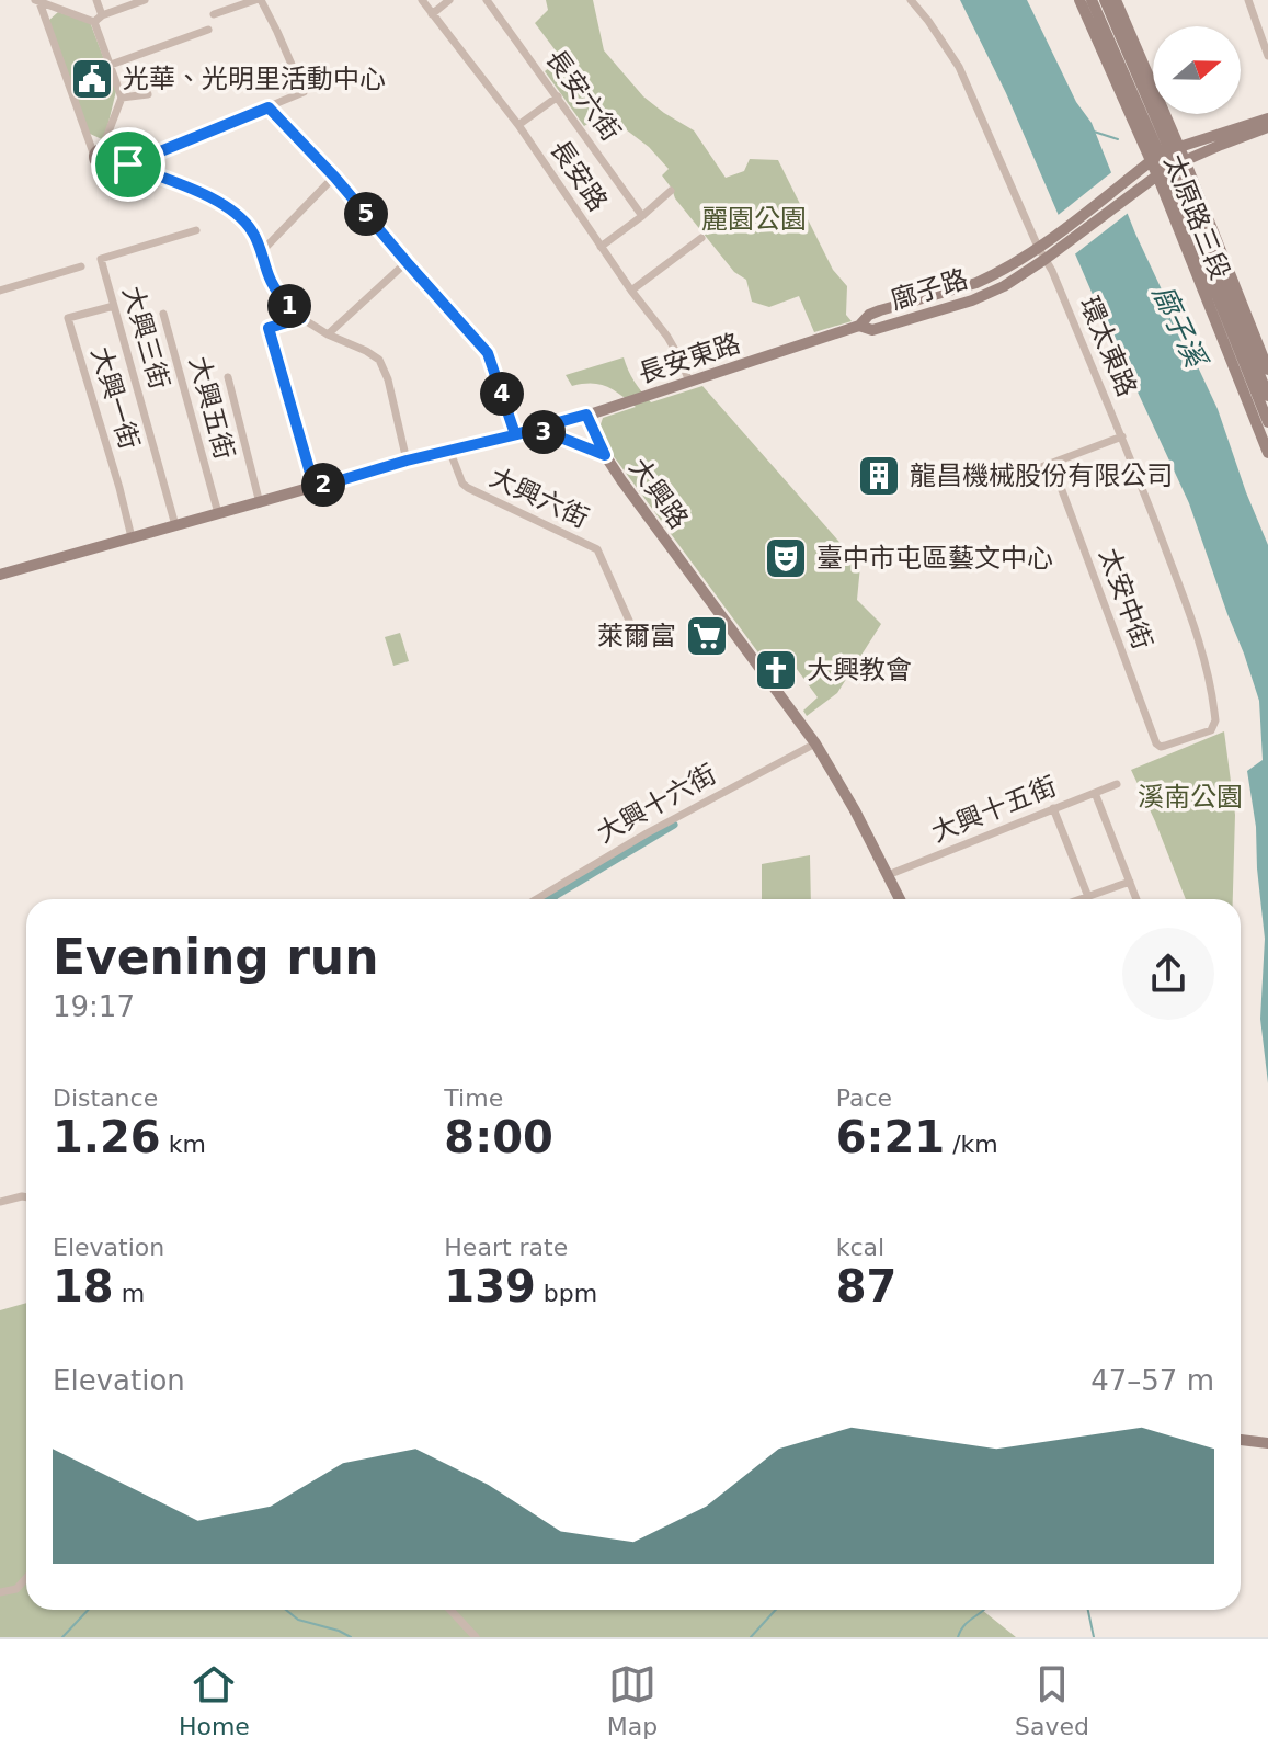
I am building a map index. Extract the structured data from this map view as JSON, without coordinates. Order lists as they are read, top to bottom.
{
  "streets": {
    "main road": [
      "太原路三段",
      "廍子路",
      "長安東路",
      "大興路"
    ],
    "street": [
      "長安六街",
      "長安路",
      "大興三街",
      "環太東路",
      "大興一街",
      "大興五街",
      "大興六街",
      "太安中街",
      "大興十六街",
      "大興十五街"
    ]
  },
  "crossings": [
    ["長安路", "長安東路"],
    ["太原路三段", "廍子路"],
    ["廍子路", "環太東路"],
    ["廍子路", "長安東路"],
    ["大興三街", "大興一街"],
    ["大興三街", "大興路"],
    ["環太東路", "太安中街"],
    ["長安東路", "大興路"],
    ["大興一街", "大興路"],
    ["大興五街", "大興路"],
    ["大興路", "大興六街"],
    ["大興路", "大興十六街"],
    ["大興路", "大興十五街"]
  ],
  "water": ["廍子溪"],
  "parks": ["麗園公園", "溪南公園"],
  "places": {
    "public building": ["光華、光明里活動中心"],
    "building": ["龍昌機械股份有限公司"],
    "theatre": ["臺中市屯區藝文中心"],
    "supermarket": ["萊爾富"],
    "church": ["大興教會"]
  },
  "north": "right",
  "page": {
    "pins": [
      "5",
      "1",
      "4",
      "3",
      "2"
    ],
    "heading": ["Evening run", "19:17"],
    "stats": [
      ["Distance", "1.26 km"],
      ["Time", "8:00"],
      ["Pace", "6:21 /km"],
      ["Elevation", "18 m"],
      ["Heart rate", "139 bpm"],
      ["kcal", "87"]
    ],
    "chart": ["Elevation", "47–57 m"],
    "tabs": ["Home", "Map", "Saved"]
  }
}
